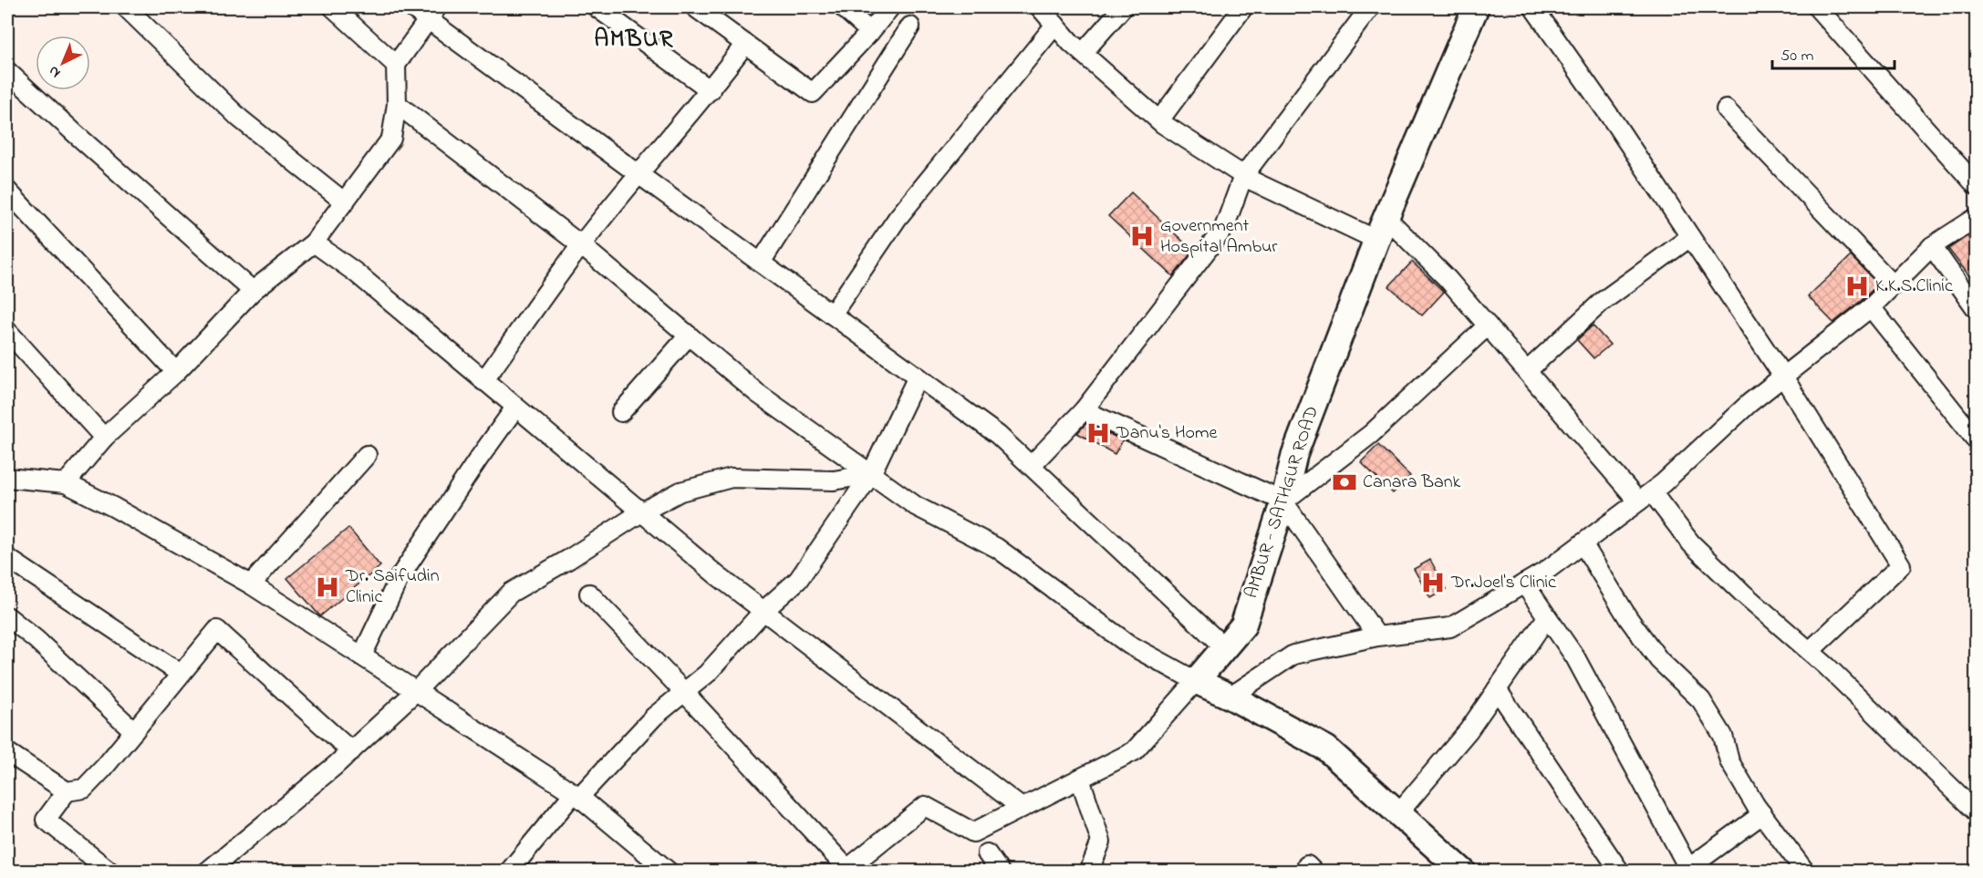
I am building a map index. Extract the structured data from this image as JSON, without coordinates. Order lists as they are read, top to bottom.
{
  "streets": {
    "main road": ["AMBUR - SATHGUR ROAD"]
  },
  "districts": ["AMBUR"],
  "places": {
    "hospital": [
      "Government Hospital Ambur",
      "K.K.S.Clinic",
      "Danu's Home",
      "Dr.Joel's Clinic",
      "Dr. Saifudin Clinic"
    ],
    "bank": ["Canara Bank"]
  },
  "scale_bar": "50 m",
  "north": "bottom left"
}
